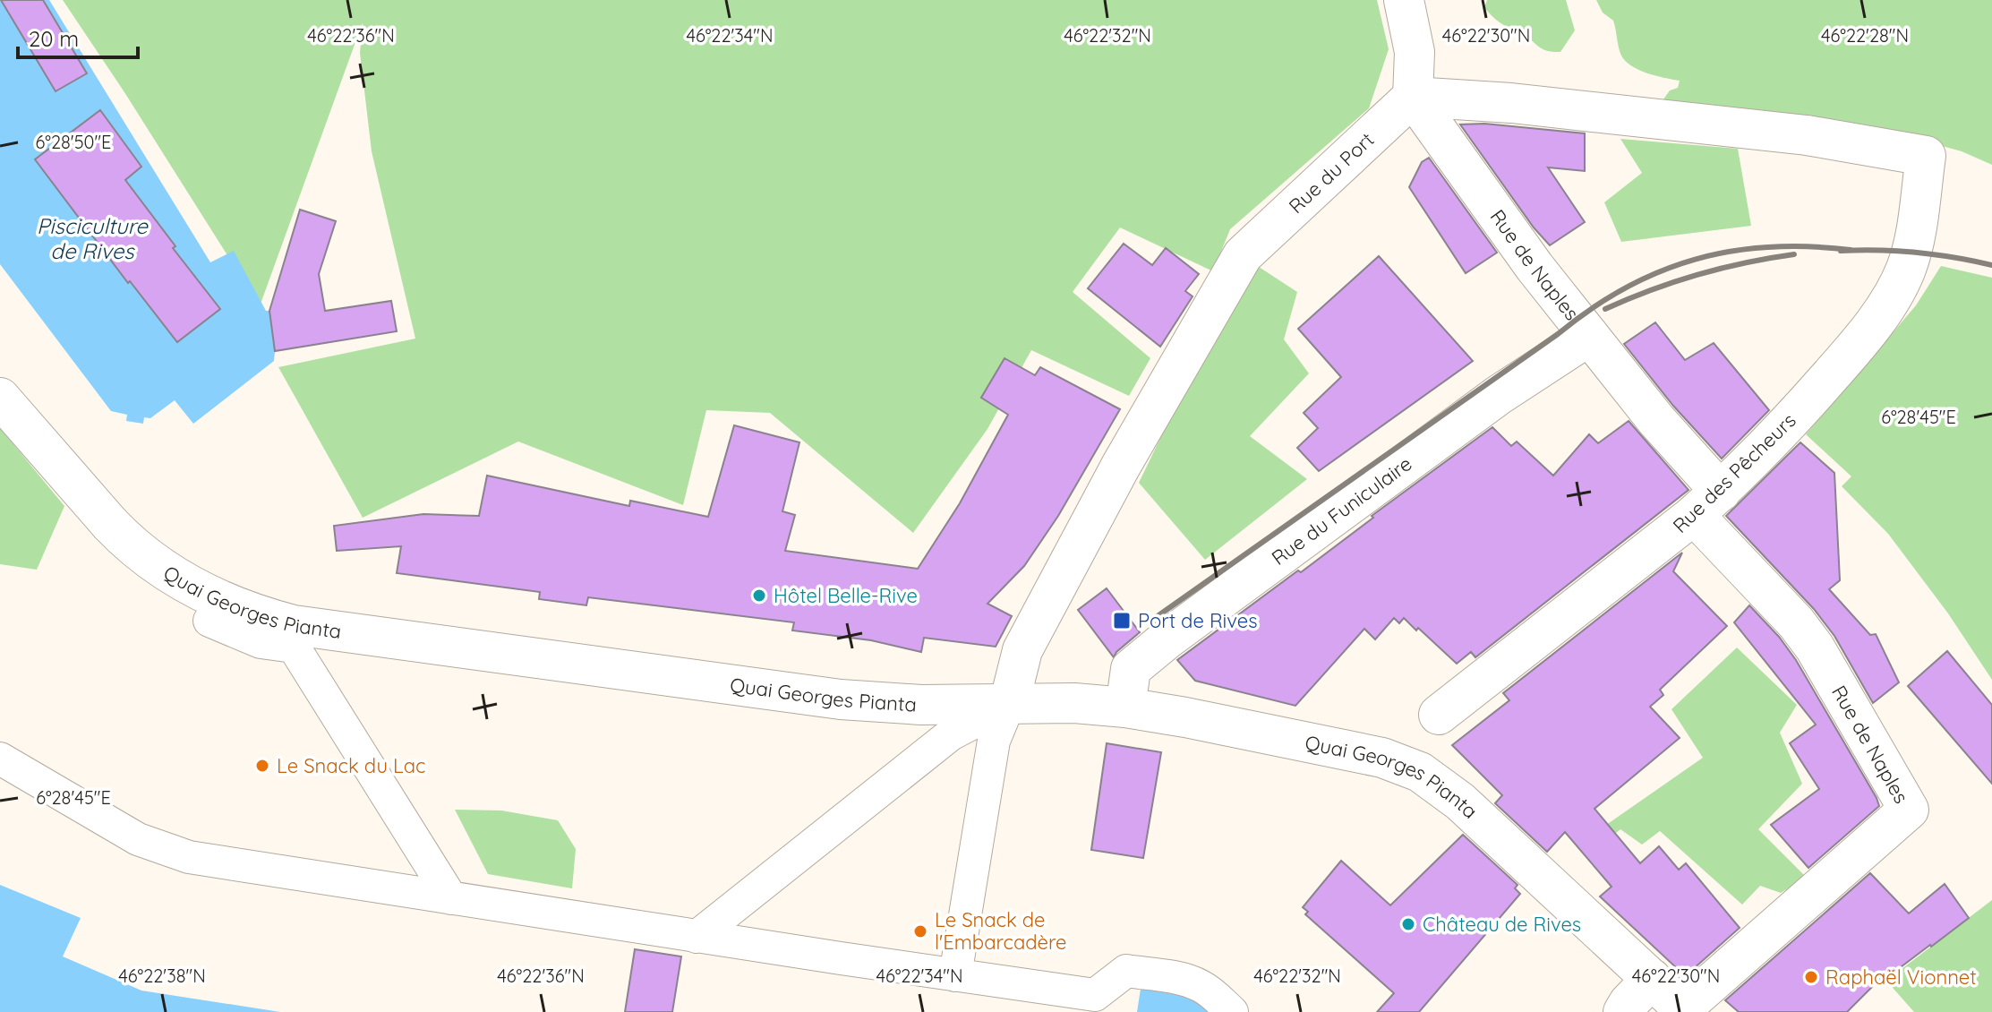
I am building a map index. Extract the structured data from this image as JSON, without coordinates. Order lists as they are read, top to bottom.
{
  "streets": {
    "street": [
      "Rue du Port",
      "Rue de Naples",
      "Rue des Pêcheurs",
      "Rue du Funiculaire",
      "Quai Georges Pianta"
    ]
  },
  "crossings": [
    ["Rue du Port", "Rue de Naples"],
    ["Rue du Port", "Rue des Pêcheurs"],
    ["Rue du Port", "Quai Georges Pianta"],
    ["Rue de Naples", "Rue des Pêcheurs"],
    ["Rue de Naples", "Rue du Funiculaire"],
    ["Rue de Naples", "Quai Georges Pianta"],
    ["Rue du Funiculaire", "Quai Georges Pianta"]
  ],
  "water": ["Pisciculture de Rives"],
  "places": {
    "other": [
      "Hôtel Belle-Rive",
      "Le Snack du Lac",
      "Château de Rives",
      "Le Snack de l'Embarcadère",
      "Raphaël Vionnet"
    ],
    "transit": ["Port de Rives"]
  },
  "scale_bar": "20 m",
  "coordinates": [
    "46°22'36\"N",
    "46°22'34\"N",
    "46°22'32\"N",
    "46°22'30\"N",
    "46°22'28\"N",
    "6°28'50\"E",
    "6°28'45\"E",
    "46°22'38\"N"
  ]
}
